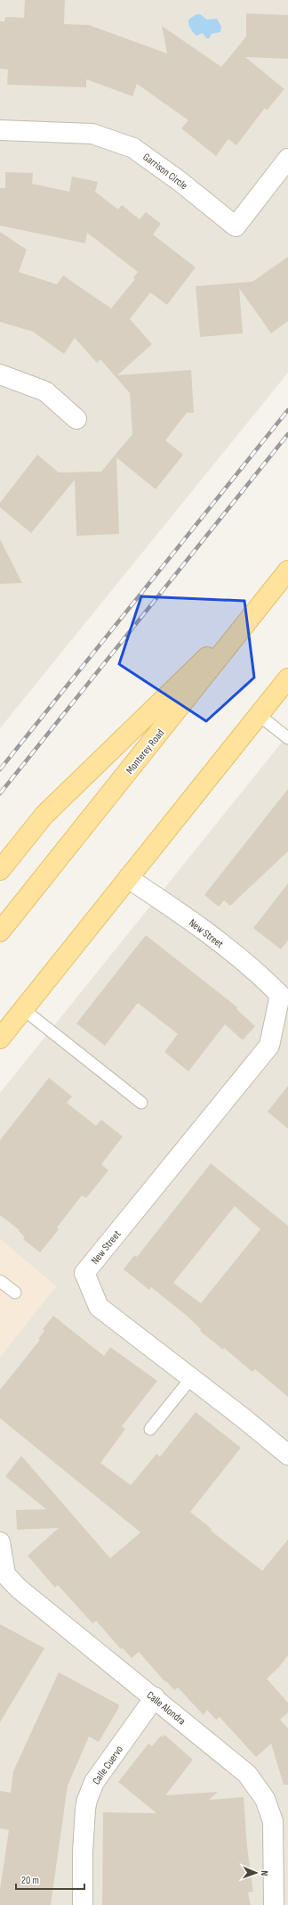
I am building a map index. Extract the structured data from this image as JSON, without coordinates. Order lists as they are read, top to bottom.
{
  "streets": {
    "main road": ["Monterey Road"],
    "street": [
      "Garrison Circle",
      "New Street",
      "Calle Alondra",
      "Calle Cuervo"
    ]
  },
  "crossings": [
    ["Calle Alondra", "Calle Cuervo"]
  ],
  "scale_bar": "20 m",
  "north": "right"
}
